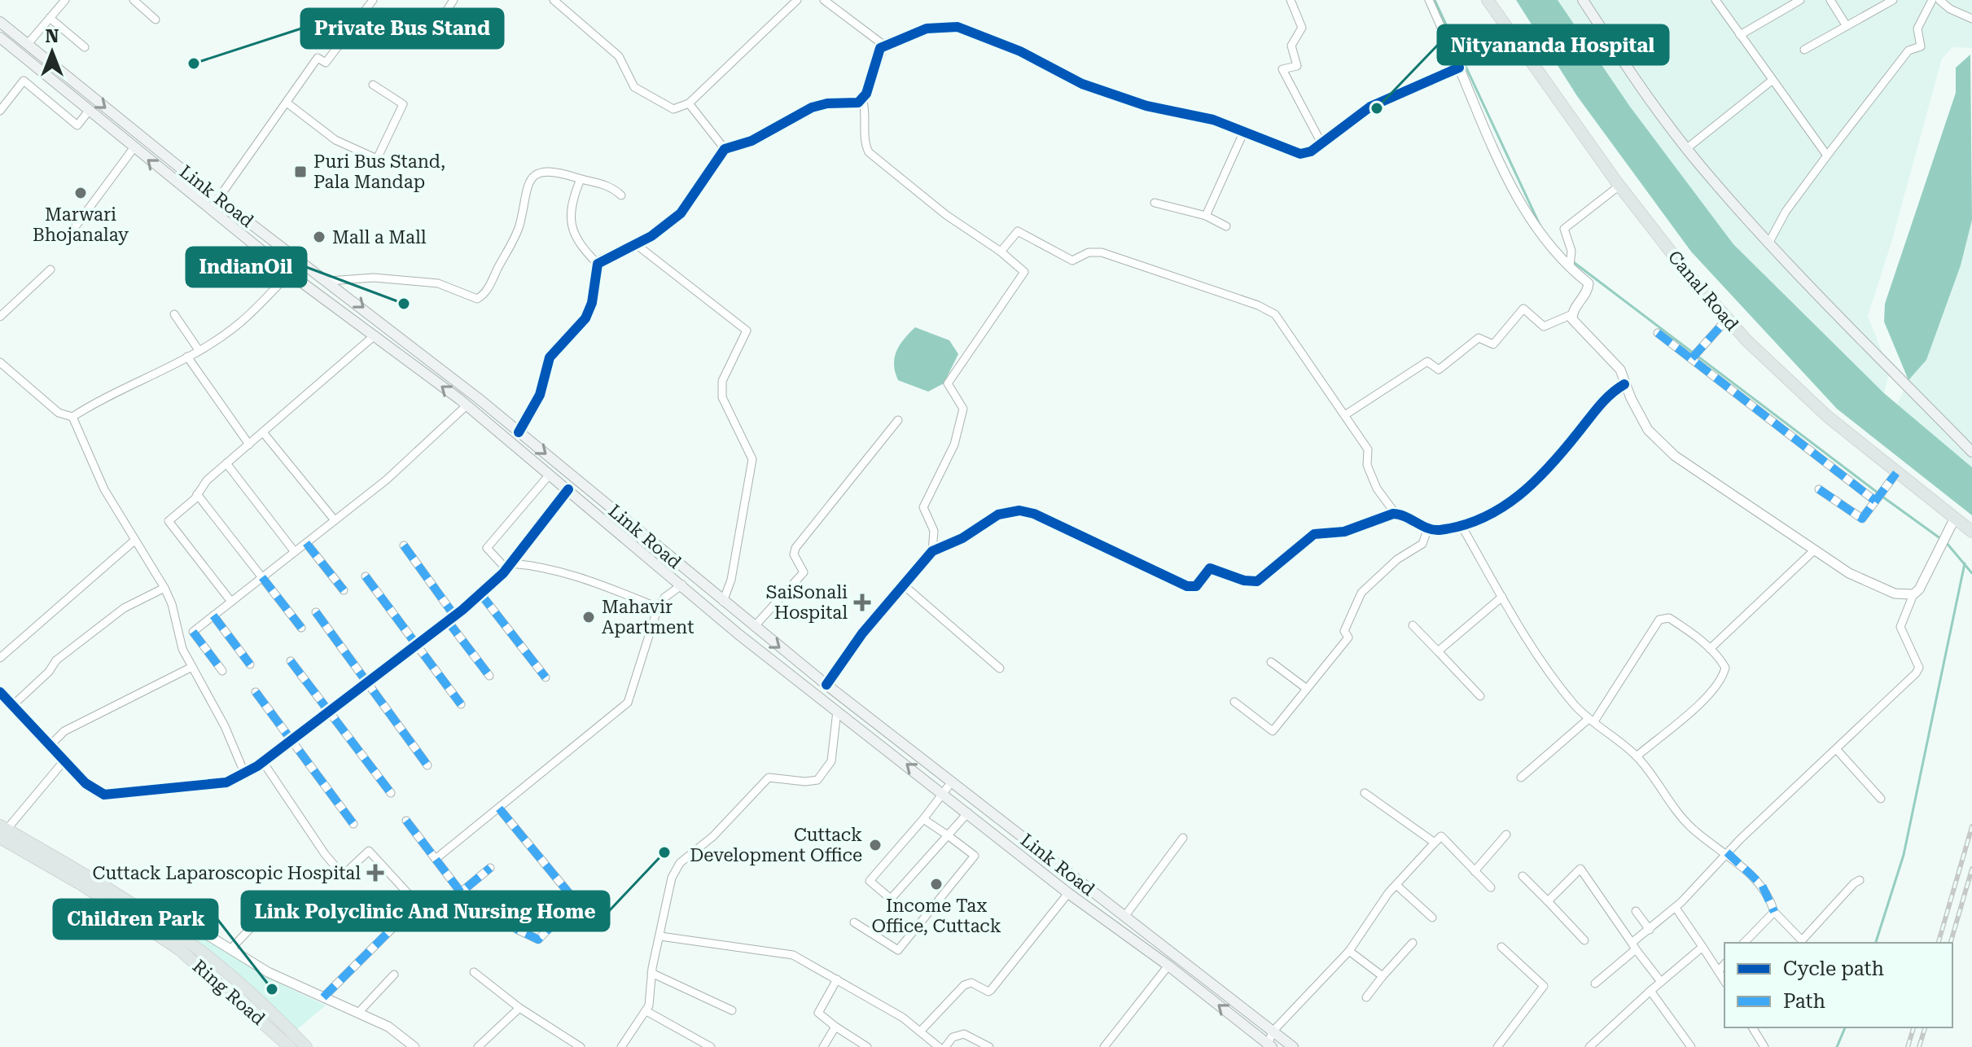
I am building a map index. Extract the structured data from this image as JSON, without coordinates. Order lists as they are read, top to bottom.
{
  "streets": {
    "main road": ["Link Road", "Canal Road", "Ring Road"]
  },
  "places": {
    "other": [
      "Private Bus Stand",
      "Nityananda Hospital",
      "Marwari Bhojanalay",
      "Mall a Mall",
      "IndianOil",
      "Mahavir Apartment",
      "Cuttack Development Office",
      "Link Polyclinic And Nursing Home",
      "Income Tax Office, Cuttack",
      "Children Park"
    ],
    "transit": ["Puri Bus Stand, Pala Mandap"],
    "health": ["SaiSonali Hospital", "Cuttack Laparoscopic Hospital"]
  },
  "legend": ["Cycle path", "Path"],
  "north": "top"
}
